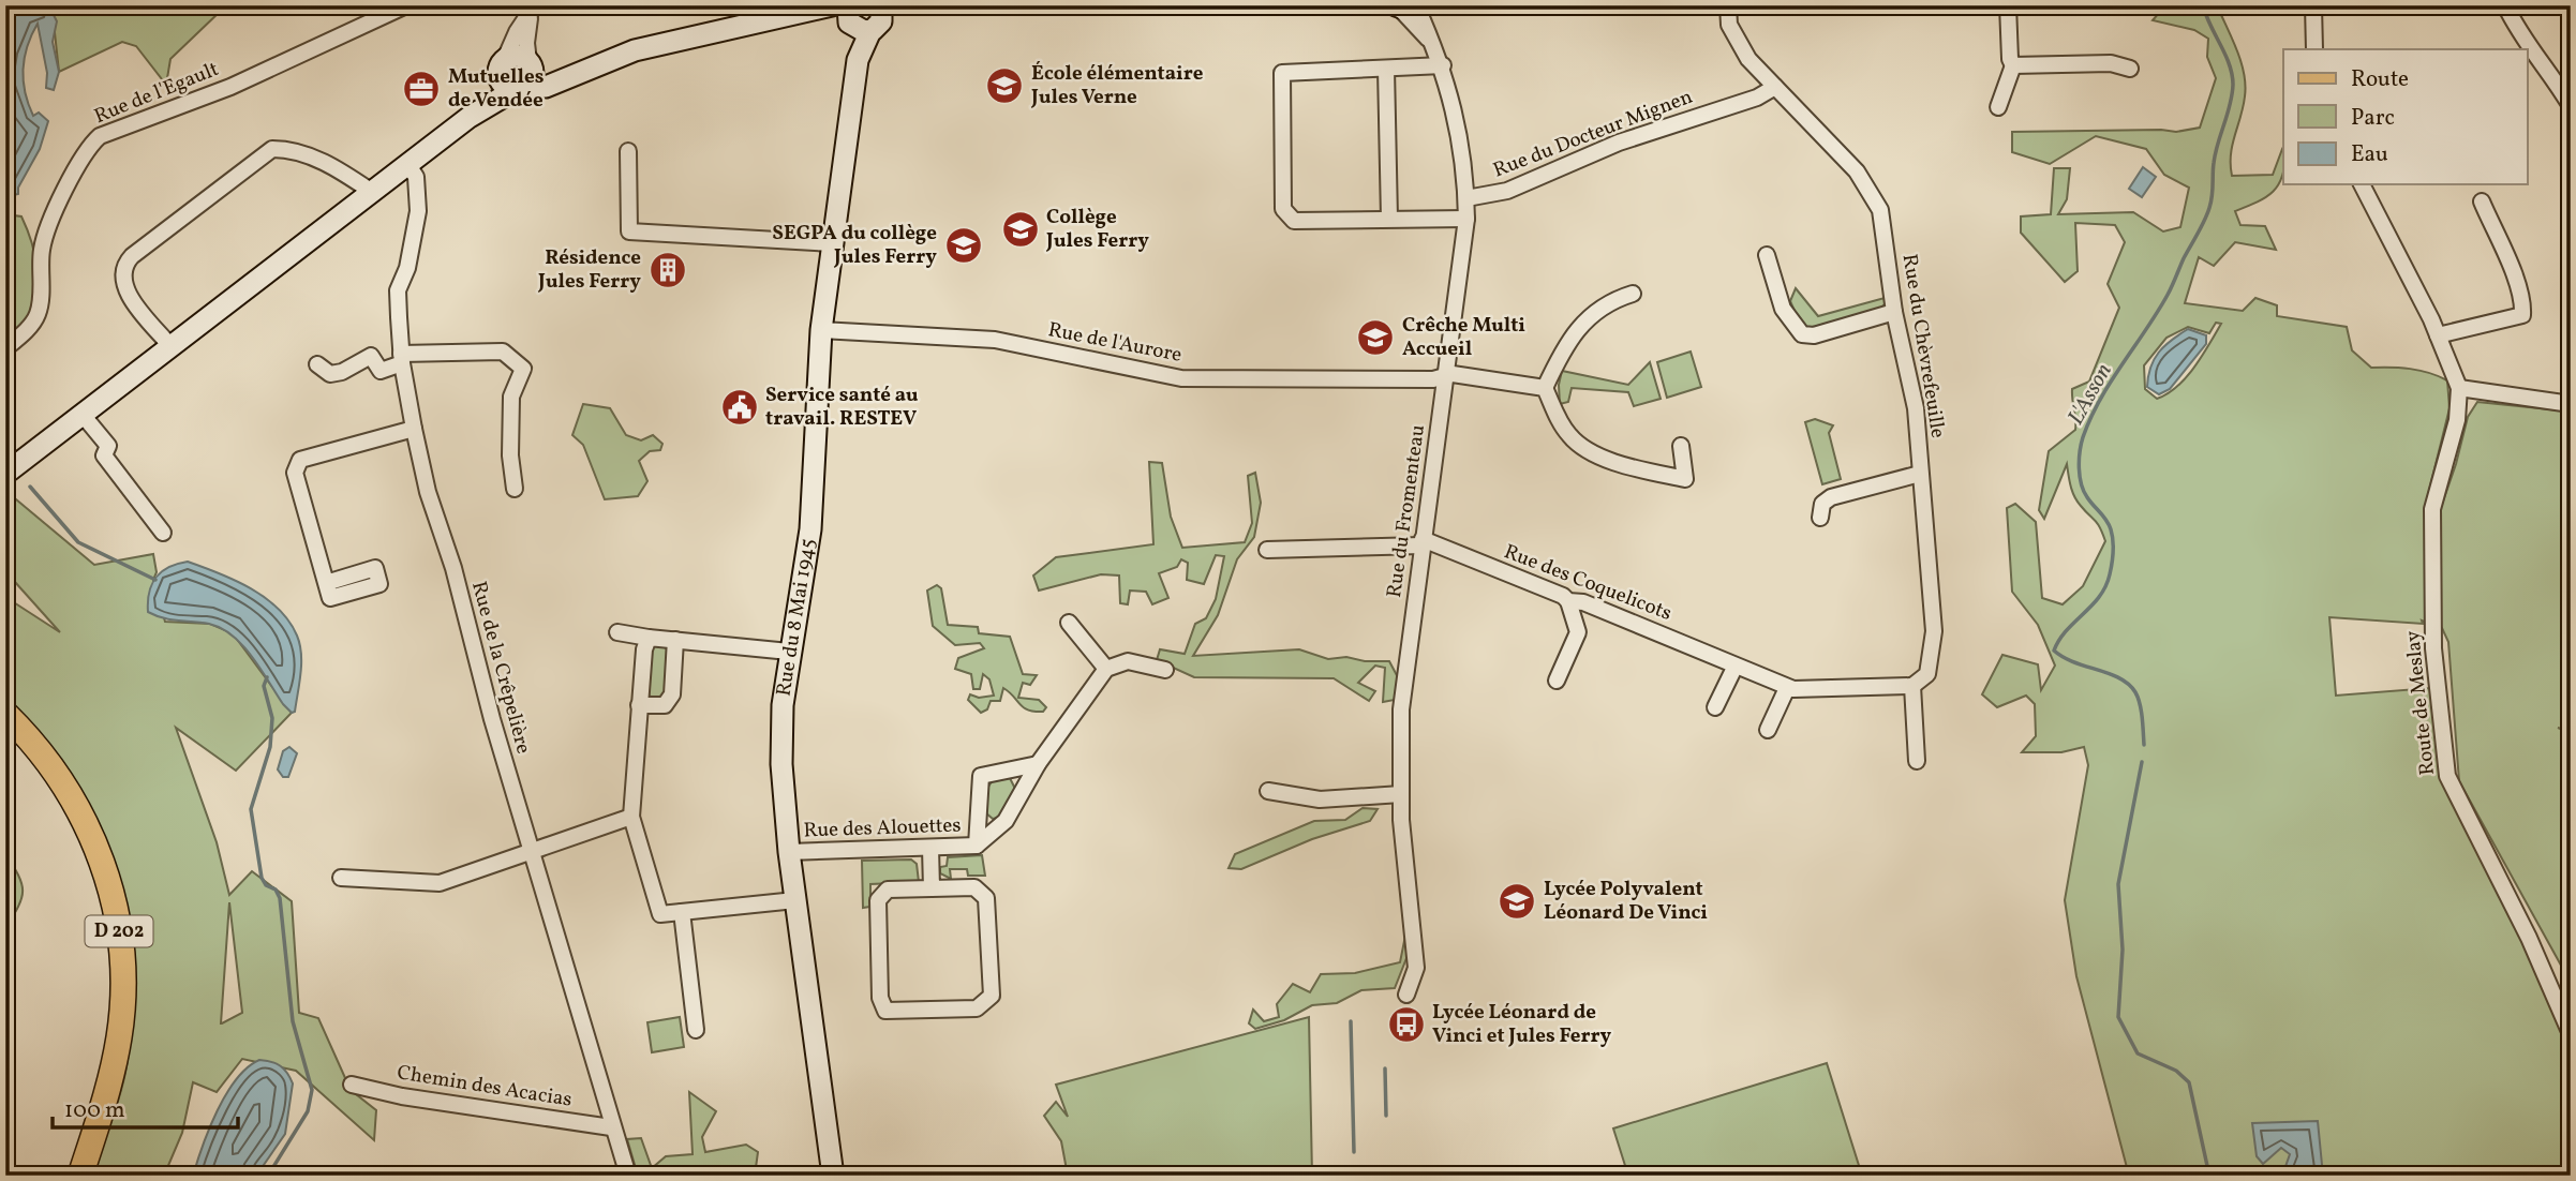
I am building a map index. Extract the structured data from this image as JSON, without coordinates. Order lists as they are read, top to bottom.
{
  "streets": {
    "main road": ["Rue du 8 Mai 1945", "D 202"],
    "street": [
      "Rue de l'Egault",
      "Rue du Docteur Mignen",
      "Rue de l'Aurore",
      "Rue du Chèvrefeuille",
      "Rue du Fromenteau",
      "Rue des Coquelicots",
      "Rue de la Crêpelière",
      "Route de Meslay",
      "Rue des Alouettes",
      "Chemin des Acacias"
    ]
  },
  "crossings": [
    ["Rue du Docteur Mignen", "Rue du Chèvrefeuille"],
    ["Rue du Docteur Mignen", "Rue du Fromenteau"],
    ["Rue de l'Aurore", "Rue du Fromenteau"],
    ["Rue de l'Aurore", "Rue du 8 Mai 1945"],
    ["Rue du Chèvrefeuille", "Rue des Coquelicots"],
    ["Rue du Fromenteau", "Rue des Coquelicots"],
    ["Rue du 8 Mai 1945", "Rue des Alouettes"],
    ["Rue de la Crêpelière", "Chemin des Acacias"]
  ],
  "water": ["L'Asson"],
  "places": {
    "school or university": [
      "École élémentaire Jules Verne",
      "Collège Jules Ferry",
      "SEGPA du collège Jules Ferry",
      "Crêche Multi Accueil",
      "Lycée Polyvalent Léonard De Vinci"
    ],
    "office": ["Mutuelles de Vendée"],
    "building": ["Résidence Jules Ferry"],
    "public building": ["Service santé au travail. RESTEV"],
    "bus stop": ["Lycée Léonard de Vinci et Jules Ferry"]
  },
  "legend": ["Route", "Parc", "Eau"],
  "scale_bar": "100 m"
}
